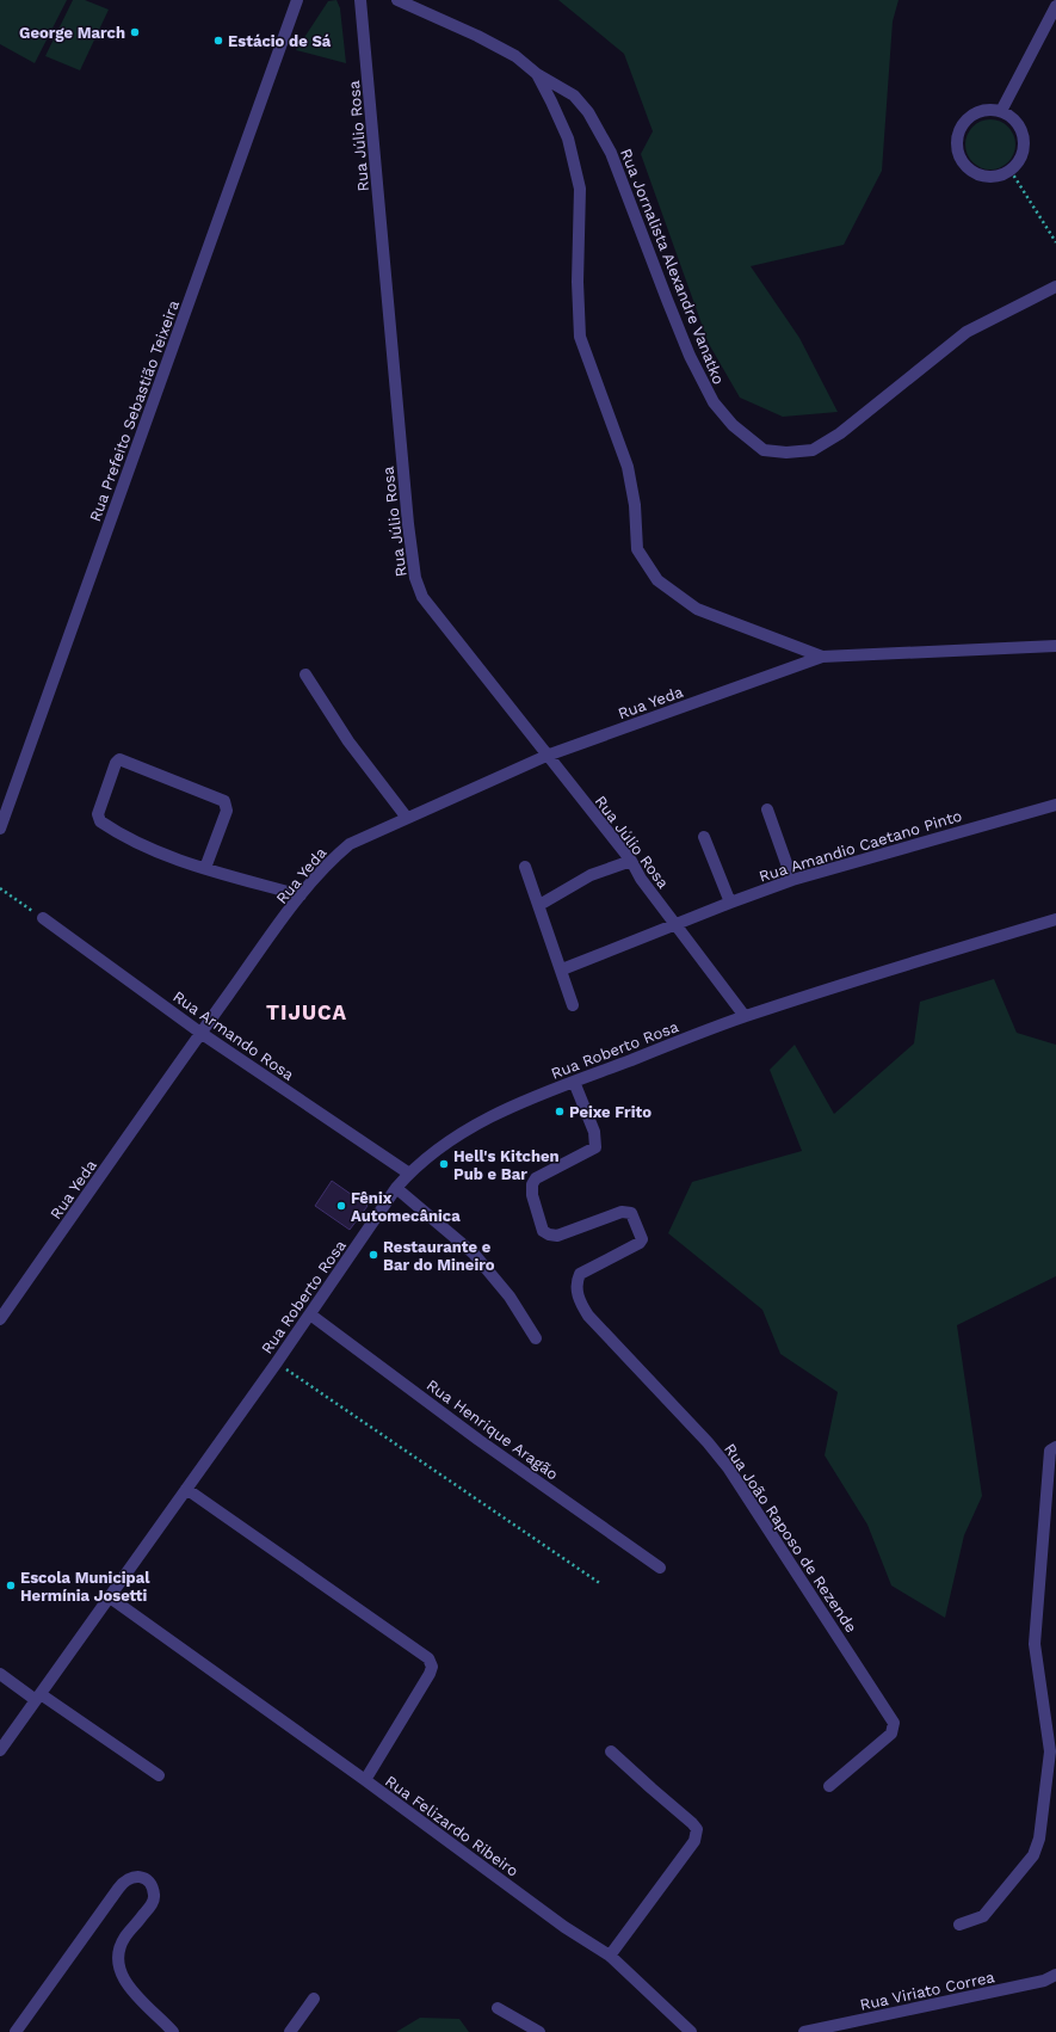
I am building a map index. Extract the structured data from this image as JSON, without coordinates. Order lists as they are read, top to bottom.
{
  "streets": {
    "street": [
      "Rua Júlio Rosa",
      "Rua Jornalista Alexandre Vanatko",
      "Rua Prefeito Sebastião Teixeira",
      "Rua Yeda",
      "Rua Amandio Caetano Pinto",
      "Rua Armando Rosa",
      "Rua Roberto Rosa",
      "Rua Henrique Aragão",
      "Rua João Raposo de Rezende",
      "Rua Felizardo Ribeiro",
      "Rua Viriato Correa"
    ]
  },
  "crossings": [
    ["Rua Júlio Rosa", "Rua Yeda"],
    ["Rua Júlio Rosa", "Rua Amandio Caetano Pinto"],
    ["Rua Júlio Rosa", "Rua Roberto Rosa"],
    ["Rua Yeda", "Rua Armando Rosa"],
    ["Rua Armando Rosa", "Rua Roberto Rosa"],
    ["Rua Roberto Rosa", "Rua Henrique Aragão"],
    ["Rua Roberto Rosa", "Rua João Raposo de Rezende"],
    ["Rua Roberto Rosa", "Rua Felizardo Ribeiro"]
  ],
  "districts": ["TIJUCA"],
  "places": [
    "George March",
    "Estácio de Sá",
    "Peixe Frito",
    "Hell's Kitchen Pub e Bar",
    "Fênix Automecânica",
    "Restaurante e Bar do Mineiro",
    "Escola Municipal Hermínia Josetti"
  ]
}
